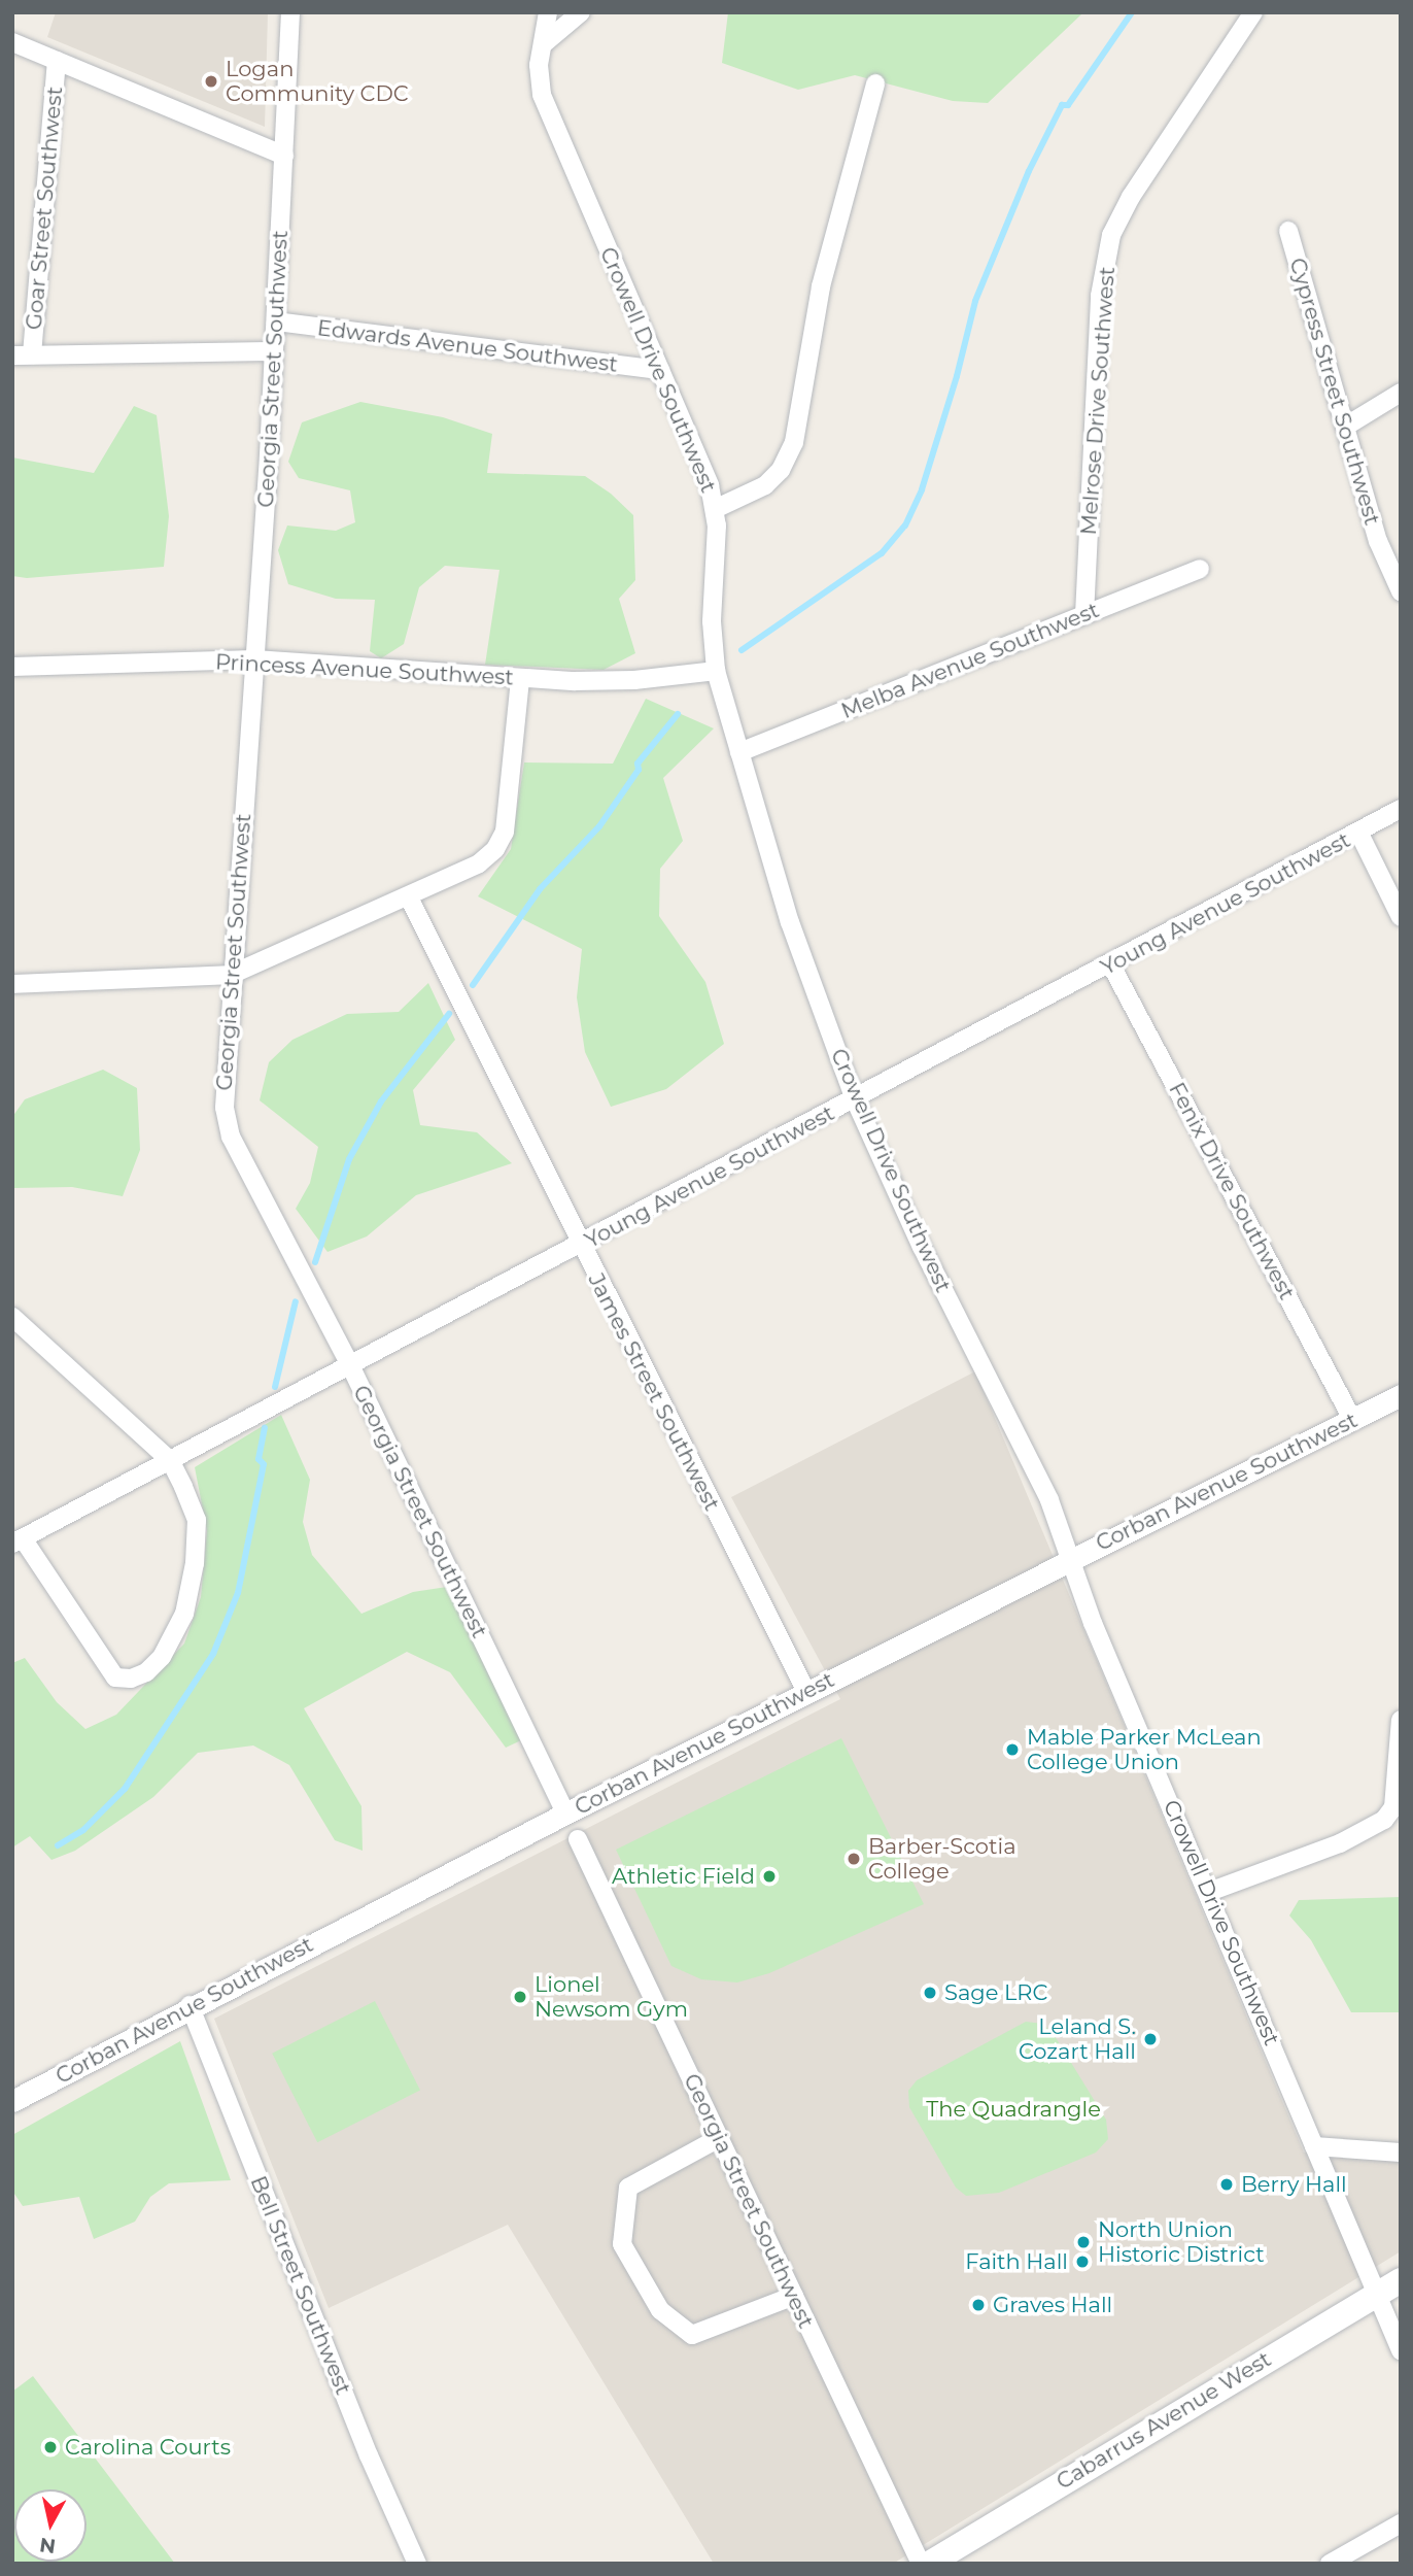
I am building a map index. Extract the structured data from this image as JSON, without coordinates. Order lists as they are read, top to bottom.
{
  "streets": {
    "main road": ["Cabarrus Avenue West"],
    "street": [
      "Goar Street Southwest",
      "Edwards Avenue Southwest",
      "Georgia Street Southwest",
      "Crowell Drive Southwest",
      "Cypress Street Southwest",
      "Melrose Drive Southwest",
      "Melba Avenue Southwest",
      "Princess Avenue Southwest",
      "Young Avenue Southwest",
      "Fenix Drive Southwest",
      "James Street Southwest",
      "Corban Avenue Southwest",
      "Bell Street Southwest"
    ]
  },
  "crossings": [
    ["Edwards Avenue Southwest", "Georgia Street Southwest"],
    ["Edwards Avenue Southwest", "Crowell Drive Southwest"],
    ["Georgia Street Southwest", "Princess Avenue Southwest"],
    ["Georgia Street Southwest", "Young Avenue Southwest"],
    ["Georgia Street Southwest", "Corban Avenue Southwest"],
    ["Crowell Drive Southwest", "Melba Avenue Southwest"],
    ["Crowell Drive Southwest", "Princess Avenue Southwest"],
    ["Crowell Drive Southwest", "Young Avenue Southwest"],
    ["Crowell Drive Southwest", "Corban Avenue Southwest"],
    ["Crowell Drive Southwest", "Cabarrus Avenue West"],
    ["Melrose Drive Southwest", "Melba Avenue Southwest"],
    ["Young Avenue Southwest", "Fenix Drive Southwest"],
    ["Young Avenue Southwest", "James Street Southwest"],
    ["Fenix Drive Southwest", "Corban Avenue Southwest"],
    ["James Street Southwest", "Corban Avenue Southwest"],
    ["Corban Avenue Southwest", "Bell Street Southwest"]
  ],
  "parks": ["The Quadrangle"],
  "places": [
    "Logan Community CDC",
    "Mable Parker McLean College Union",
    "Barber-Scotia College",
    "Athletic Field",
    "Sage LRC",
    "Lionel Newsom Gym",
    "Leland S. Cozart Hall",
    "Berry Hall",
    "North Union Historic District",
    "Faith Hall",
    "Graves Hall",
    "Carolina Courts"
  ],
  "north": "bottom"
}
